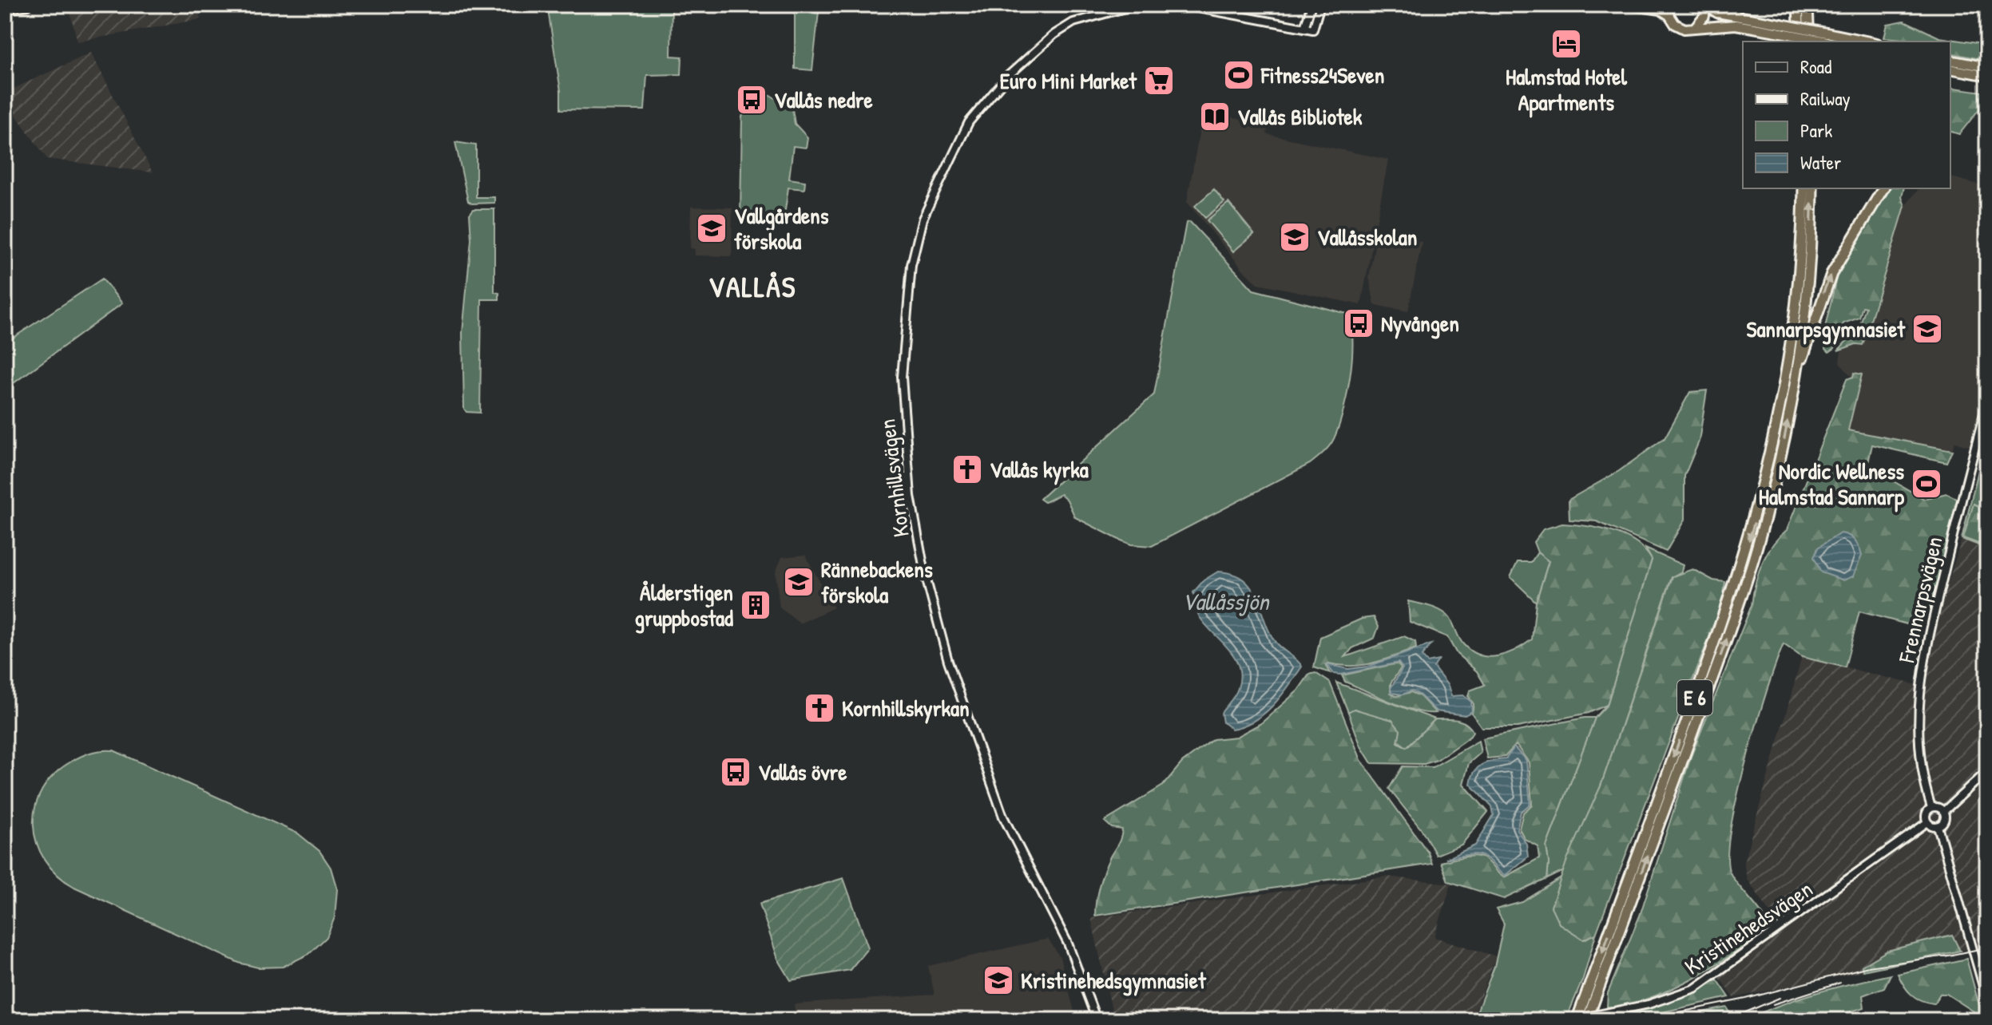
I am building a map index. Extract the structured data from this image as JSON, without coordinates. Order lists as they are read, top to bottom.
{
  "streets": {
    "highway": ["E 6"],
    "street": ["Kornhillsvägen", "Frennarpsvägen", "Kristinehedsvägen"]
  },
  "crossings": [
    ["Frennarpsvägen", "Kristinehedsvägen"]
  ],
  "districts": ["VALLÅS"],
  "water": ["Vallåssjön"],
  "places": {
    "hotel": ["Halmstad Hotel Apartments"],
    "sports": ["Fitness24Seven", "Nordic Wellness Halmstad Sannarp"],
    "supermarket": ["Euro Mini Market"],
    "bus stop": ["Vallås nedre", "Nyvången", "Vallås övre"],
    "library": ["Vallås Bibliotek"],
    "school or university": [
      "Vallgårdens förskola",
      "Vallåsskolan",
      "Sannarpsgymnasiet",
      "Rännebackens förskola",
      "Kristinehedsgymnasiet"
    ],
    "church": ["Vallås kyrka", "Kornhillskyrkan"],
    "building": ["Ålderstigen gruppbostad"]
  },
  "legend": [
    "Road",
    "Railway",
    "Park",
    "Water"
  ]
}
